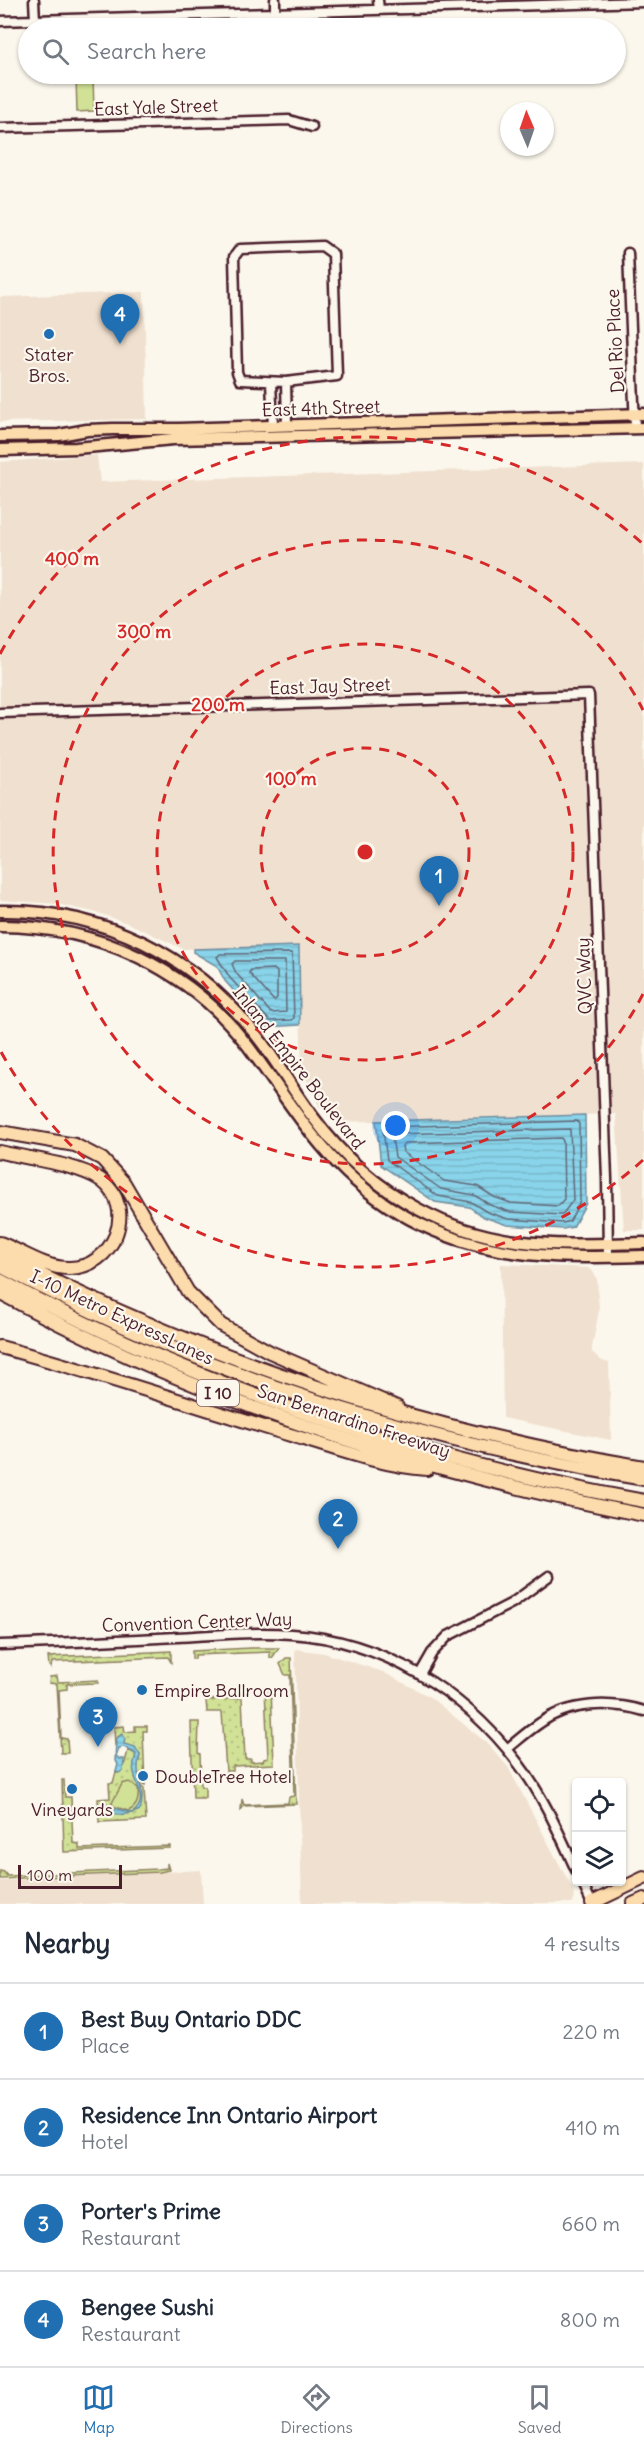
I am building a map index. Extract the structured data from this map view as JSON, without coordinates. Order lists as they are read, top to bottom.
{
  "streets": {
    "highway": ["I-10 Metro ExpressLanes", "I 10", "San Bernardino Freeway"],
    "main road": ["East 4th Street", "Inland Empire Boulevard"],
    "street": [
      "East Yale Street",
      "Del Rio Place",
      "East Jay Street",
      "QVC Way",
      "Convention Center Way"
    ]
  },
  "crossings": [
    ["Del Rio Place", "East 4th Street"],
    ["East Jay Street", "QVC Way"],
    ["QVC Way", "Inland Empire Boulevard"]
  ],
  "places": [
    "Stater Bros.",
    "Empire Ballroom",
    "DoubleTree Hotel",
    "Vineyards"
  ],
  "scale_bar": "100 m",
  "north": "top",
  "page": {
    "search": "Search here",
    "pins": [
      "4",
      "1",
      "2",
      "3"
    ],
    "scale": "100 m",
    "heading": ["Nearby", "4 results"],
    "list": [
      {
        "mark": "1",
        "name": "Best Buy Ontario DDC",
        "note": "Place",
        "value": "220 m"
      },
      {
        "mark": "2",
        "name": "Residence Inn Ontario Airport",
        "note": "Hotel",
        "value": "410 m"
      },
      {
        "mark": "3",
        "name": "Porter's Prime",
        "note": "Restaurant",
        "value": "660 m"
      },
      {
        "mark": "4",
        "name": "Bengee Sushi",
        "note": "Restaurant",
        "value": "800 m"
      }
    ],
    "nav": ["Map", "Directions", "Saved"]
  },
  "rings": [
    "400 m",
    "300 m",
    "200 m",
    "100 m"
  ]
}
